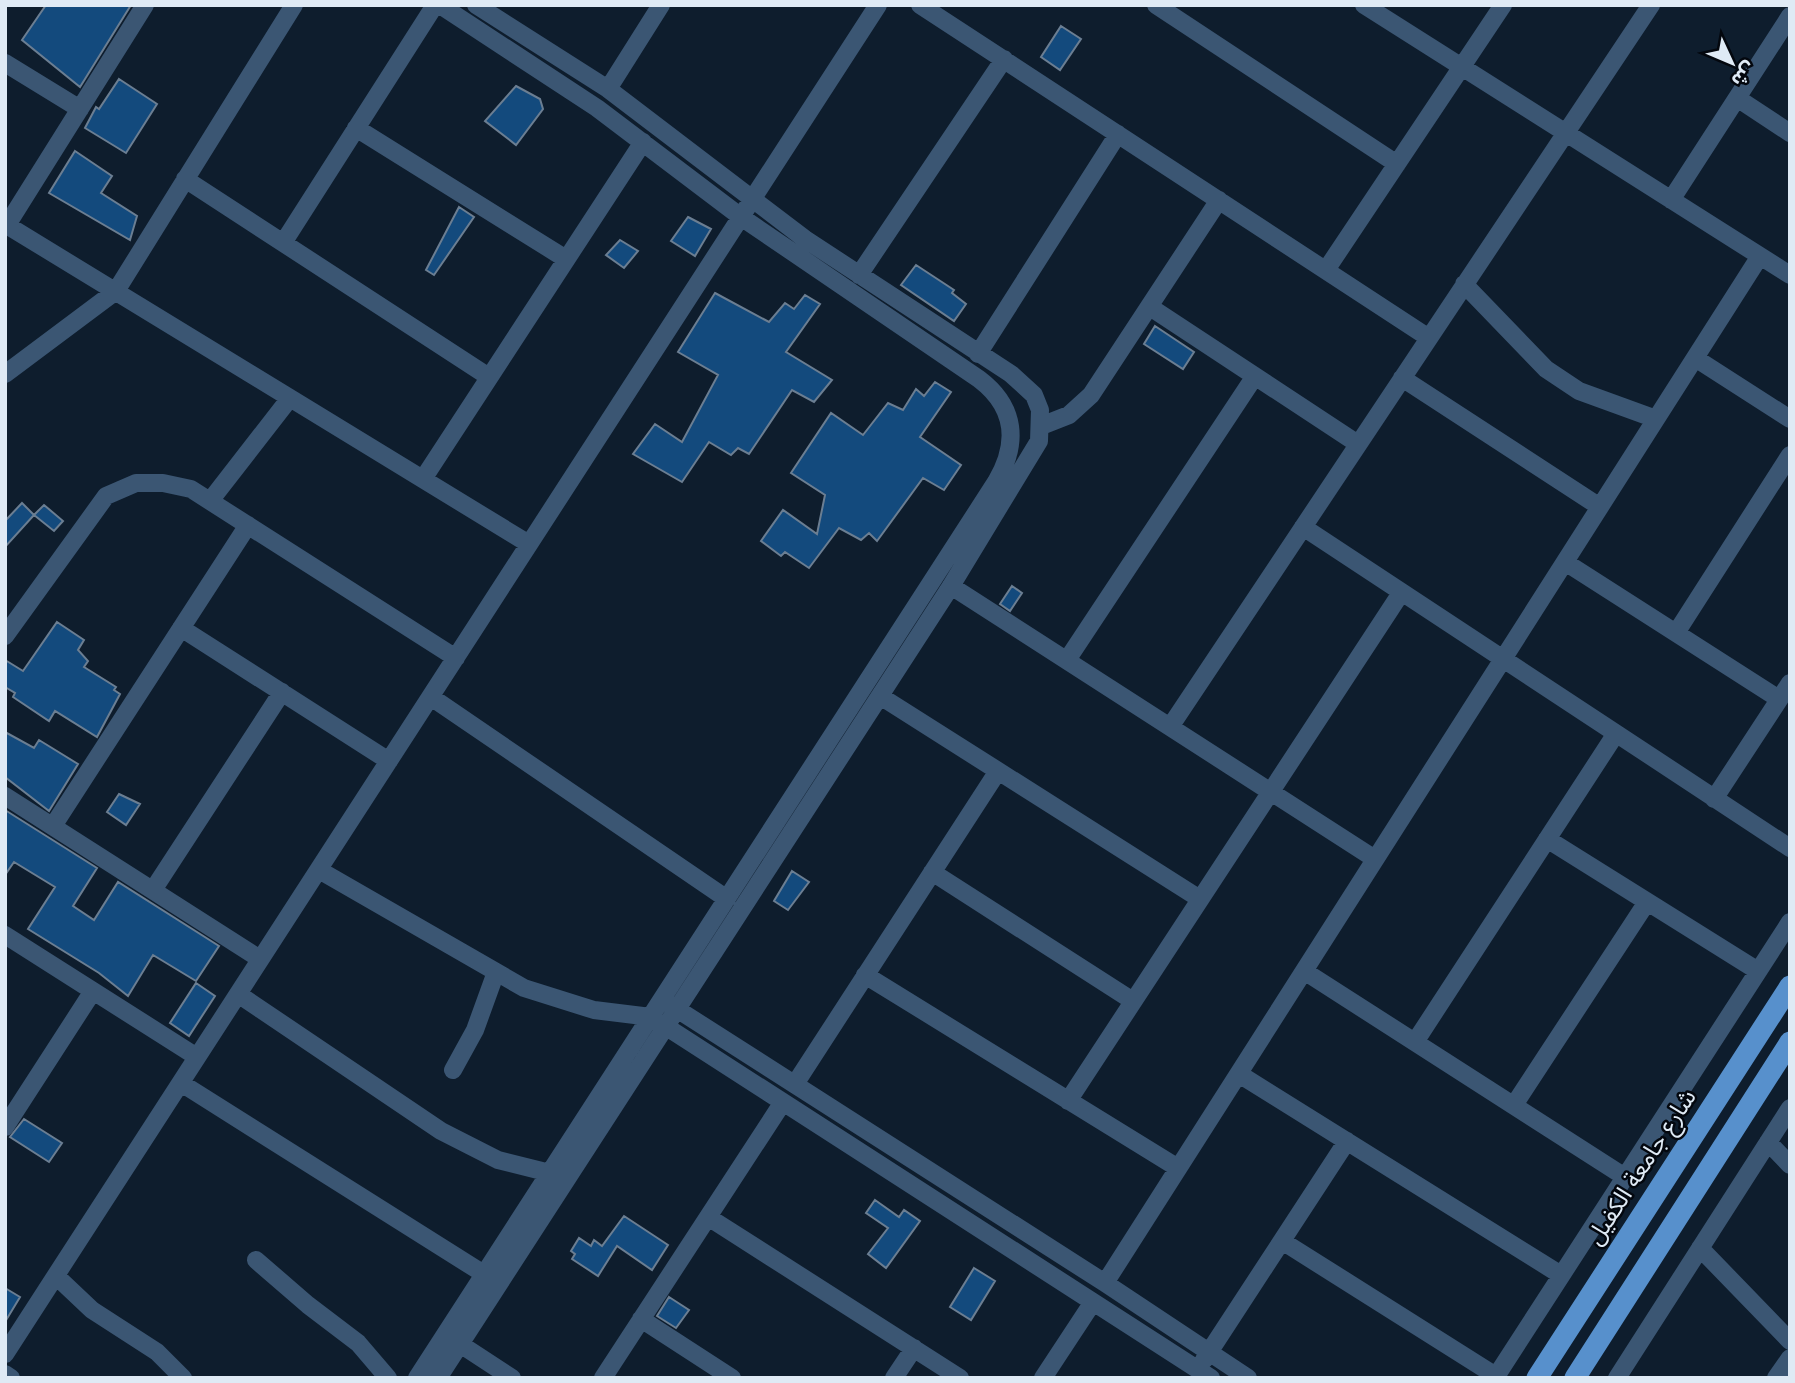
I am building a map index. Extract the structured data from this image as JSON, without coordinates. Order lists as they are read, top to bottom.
{
  "streets": {
    "main road": ["شارع جامعة الكفيل"]
  },
  "north": "bottom right"
}
